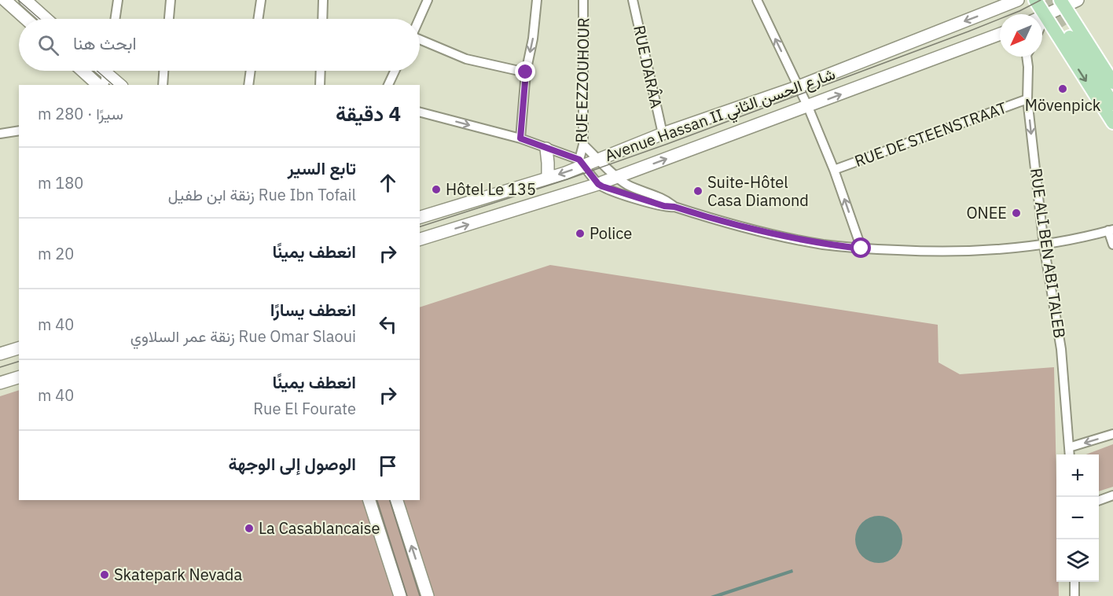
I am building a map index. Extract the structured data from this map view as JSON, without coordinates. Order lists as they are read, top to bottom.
{
  "streets": {
    "main road": ["Avenue Hassan II شارع الحسن الثاني"],
    "street": [
      "RUE DARÂA",
      "RUE EZZOUHOUR",
      "RUE DE STEENSTRAAT",
      "RUE ALI BEN ABI TALEB"
    ]
  },
  "crossings": [
    ["RUE DARÂA", "Avenue Hassan II شارع الحسن الثاني"],
    ["RUE EZZOUHOUR", "Avenue Hassan II شارع الحسن الثاني"],
    ["RUE DE STEENSTRAAT", "RUE ALI BEN ABI TALEB"]
  ],
  "one_way": ["RUE ALI BEN ABI TALEB"],
  "places": [
    "Mövenpick",
    "Hôtel Le 135",
    "Suite-Hôtel Casa Diamond",
    "ONEE",
    "Police",
    "La Casablancaise",
    "Skatepark Nevada"
  ],
  "north": "bottom left",
  "page": {
    "search": "ابحث هنا",
    "heading": ["4 دقيقة", "سيرًا · 280 m"],
    "list": [
      ["تابع السير", "Rue Ibn Tofail زنقة ابن طفيل", "180 m"],
      ["انعطف يمينًا", "20 m"],
      ["انعطف يسارًا", "Rue Omar Slaoui زنقة عمر السلاوي", "40 m"],
      ["انعطف يمينًا", "Rue El Fourate", "40 m"],
      "الوصول إلى الوجهة"
    ],
    "map_buttons": ["+", "−"]
  }
}
